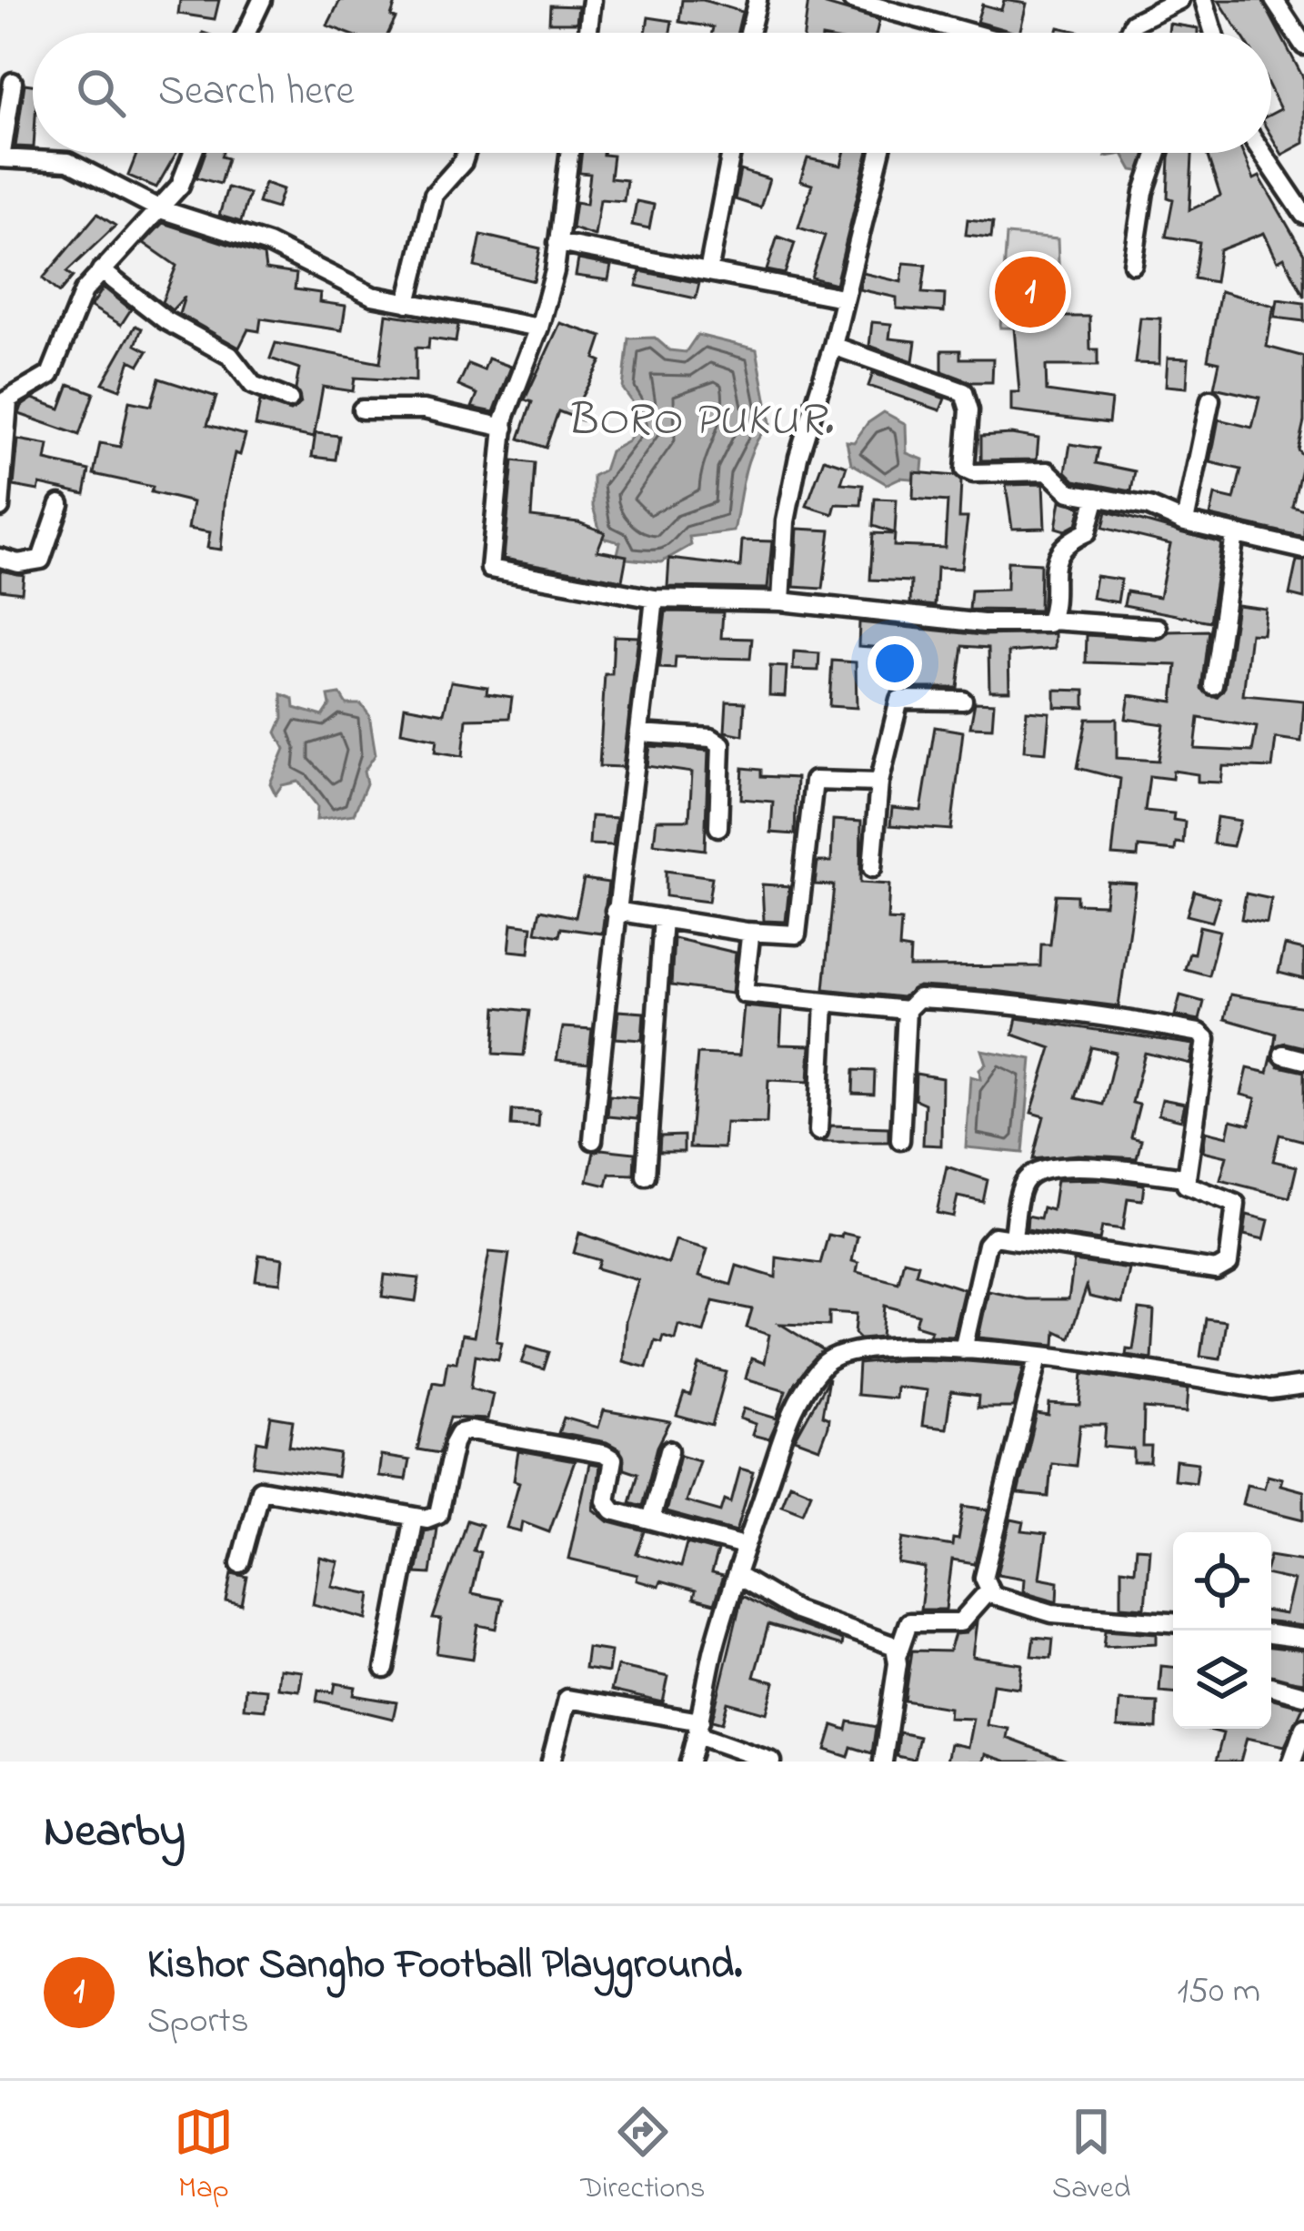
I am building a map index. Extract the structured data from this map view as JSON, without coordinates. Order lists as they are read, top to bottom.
{
  "water": ["BORO PUKUR."],
  "page": {
    "search": "Search here",
    "pins": "1",
    "heading": "Nearby",
    "list": [
      {
        "mark": "1",
        "name": "Kishor Sangho Football Playground.",
        "note": "Sports",
        "value": "150 m"
      }
    ],
    "nav": ["Map", "Directions", "Saved"]
  }
}
